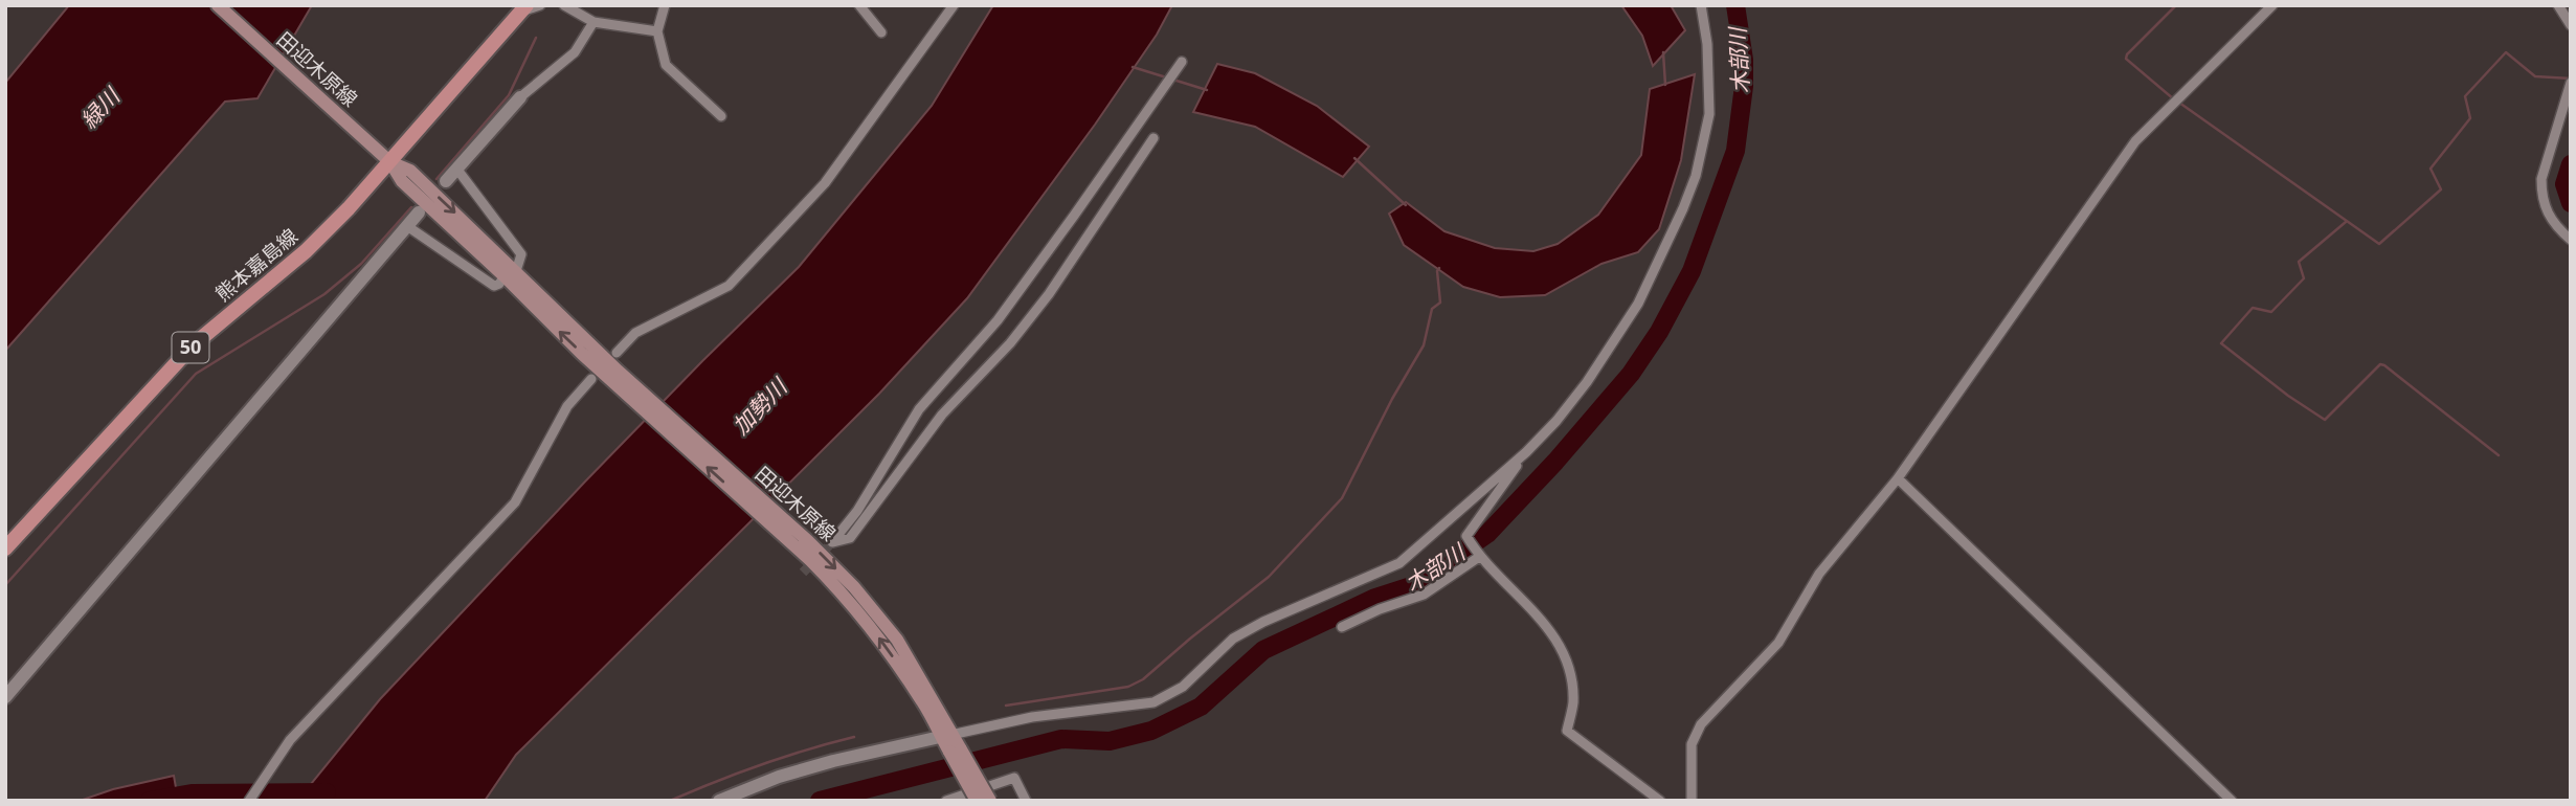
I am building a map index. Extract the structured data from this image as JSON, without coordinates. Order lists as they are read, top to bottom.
{
  "streets": {
    "main road": ["田迎木原線", "熊本嘉島線", "50"]
  },
  "crossings": [
    ["田迎木原線", "熊本嘉島線"]
  ],
  "water": ["木部川", "緑川", "加勢川"]
}
